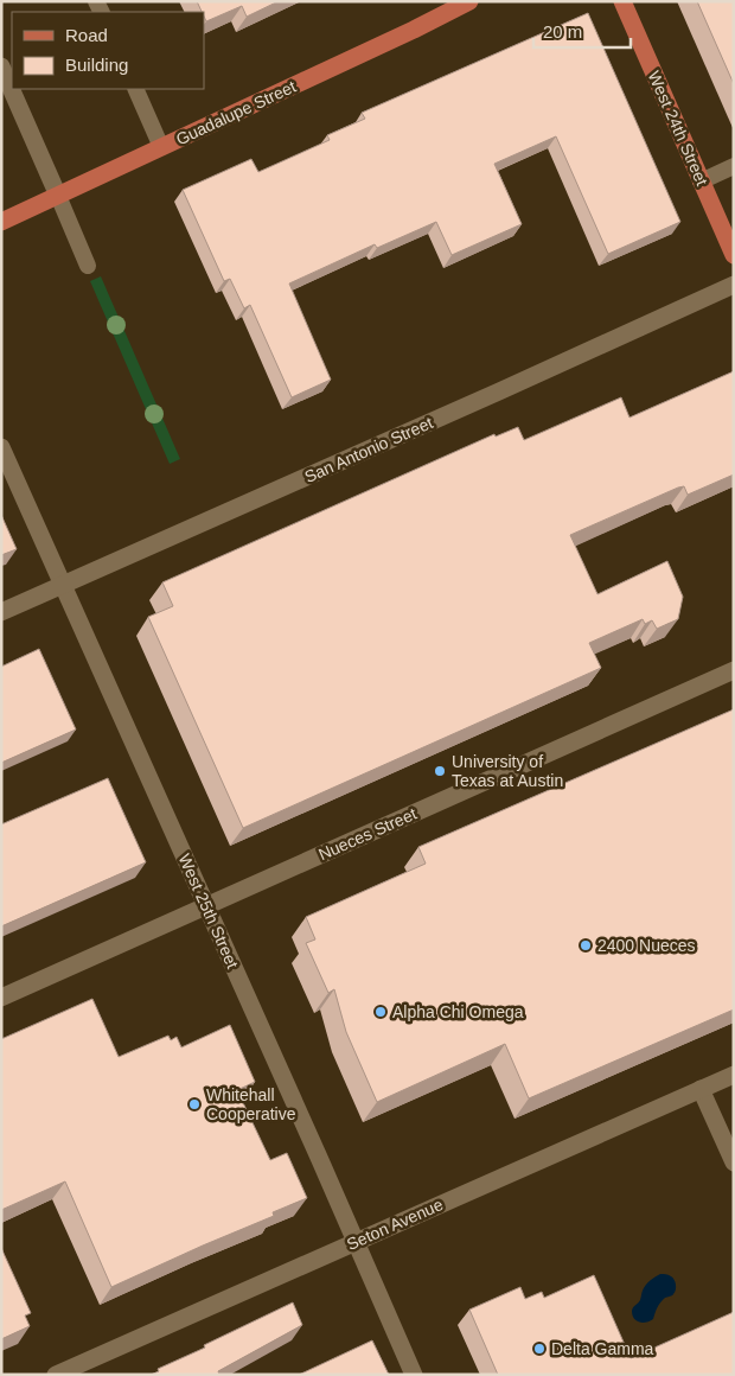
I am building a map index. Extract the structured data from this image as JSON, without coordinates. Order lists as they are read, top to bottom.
{
  "streets": {
    "main road": ["Guadalupe Street", "West 24th Street"],
    "street": [
      "San Antonio Street",
      "Nueces Street",
      "West 25th Street",
      "Seton Avenue"
    ]
  },
  "crossings": [
    ["San Antonio Street", "West 25th Street"],
    ["Nueces Street", "West 25th Street"],
    ["West 25th Street", "Seton Avenue"]
  ],
  "places": [
    "University of Texas at Austin",
    "2400 Nueces",
    "Alpha Chi Omega",
    "Whitehall Cooperative",
    "Delta Gamma"
  ],
  "legend": ["Road", "Building"],
  "scale_bar": "20 m"
}
